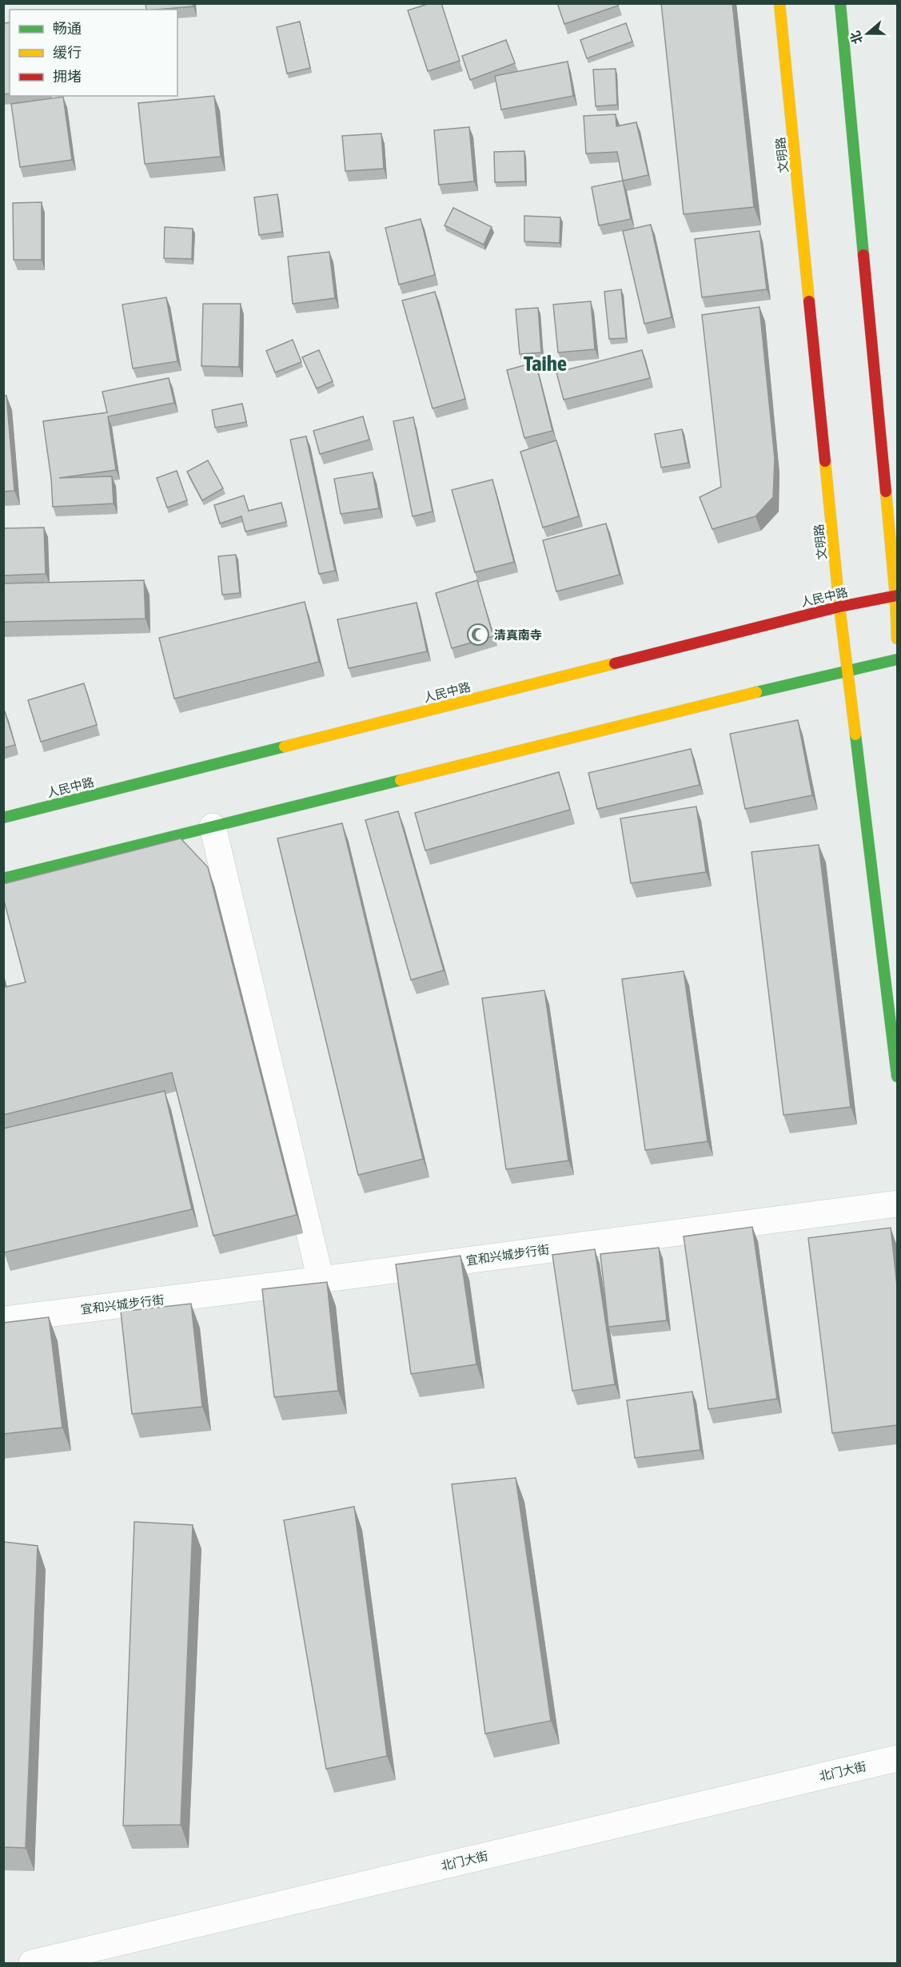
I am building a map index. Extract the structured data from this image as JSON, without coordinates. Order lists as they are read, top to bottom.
{
  "streets": {
    "main road": ["文明路", "人民中路"],
    "street": ["宜和兴城步行街", "北门大街"]
  },
  "crossings": [
    ["文明路", "人民中路"]
  ],
  "districts": ["Taihe"],
  "places": {
    "mosque": ["清真南寺"]
  },
  "legend": ["畅通", "缓行", "拥堵"],
  "north": "left"
}
